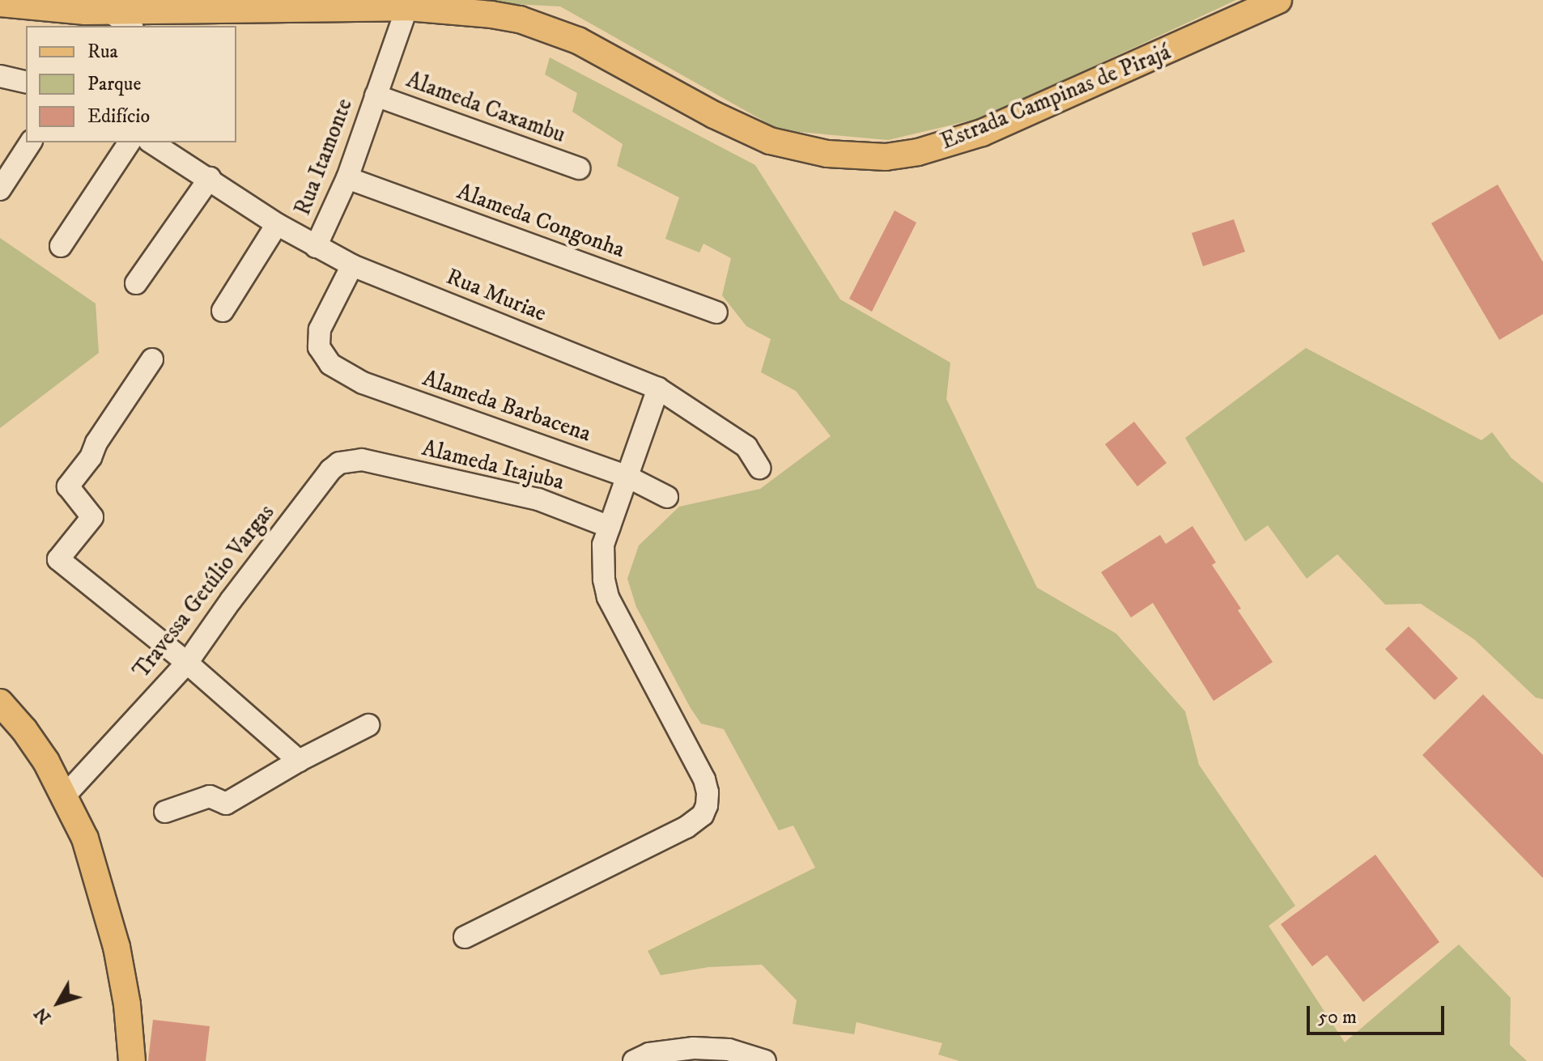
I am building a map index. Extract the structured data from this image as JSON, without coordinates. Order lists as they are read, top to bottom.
{
  "streets": {
    "main road": ["Estrada Campinas de Pirajá"],
    "street": [
      "Alameda Caxambu",
      "Rua Itamonte",
      "Alameda Congonha",
      "Rua Muriae",
      "Alameda Barbacena",
      "Alameda Itajuba",
      "Travessa Getúlio Vargas"
    ]
  },
  "crossings": [
    ["Estrada Campinas de Pirajá", "Rua Itamonte"],
    ["Alameda Caxambu", "Rua Itamonte"],
    ["Rua Itamonte", "Alameda Congonha"],
    ["Rua Itamonte", "Rua Muriae"],
    ["Rua Muriae", "Alameda Barbacena"],
    ["Alameda Itajuba", "Travessa Getúlio Vargas"]
  ],
  "legend": ["Rua", "Parque", "Edifício"],
  "scale_bar": "50 m",
  "north": "bottom left"
}
